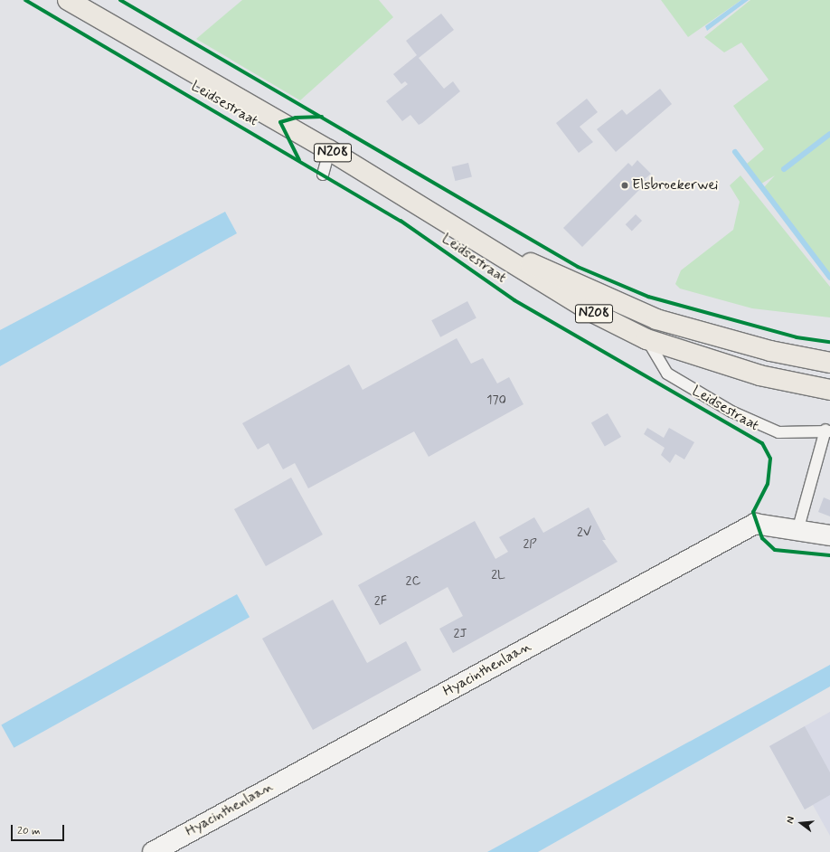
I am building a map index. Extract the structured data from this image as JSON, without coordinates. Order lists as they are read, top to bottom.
{
  "streets": {
    "main road": ["Leidsestraat", "N208"],
    "street": ["Hyacinthenlaan"]
  },
  "crossings": [
    ["Leidsestraat", "Hyacinthenlaan"]
  ],
  "places": ["Elsbroekerwei"],
  "house_numbers": [
    "170",
    "2V",
    "2P",
    "2L",
    "2C",
    "2F",
    "2J"
  ],
  "scale_bar": "20 m",
  "north": "left"
}
